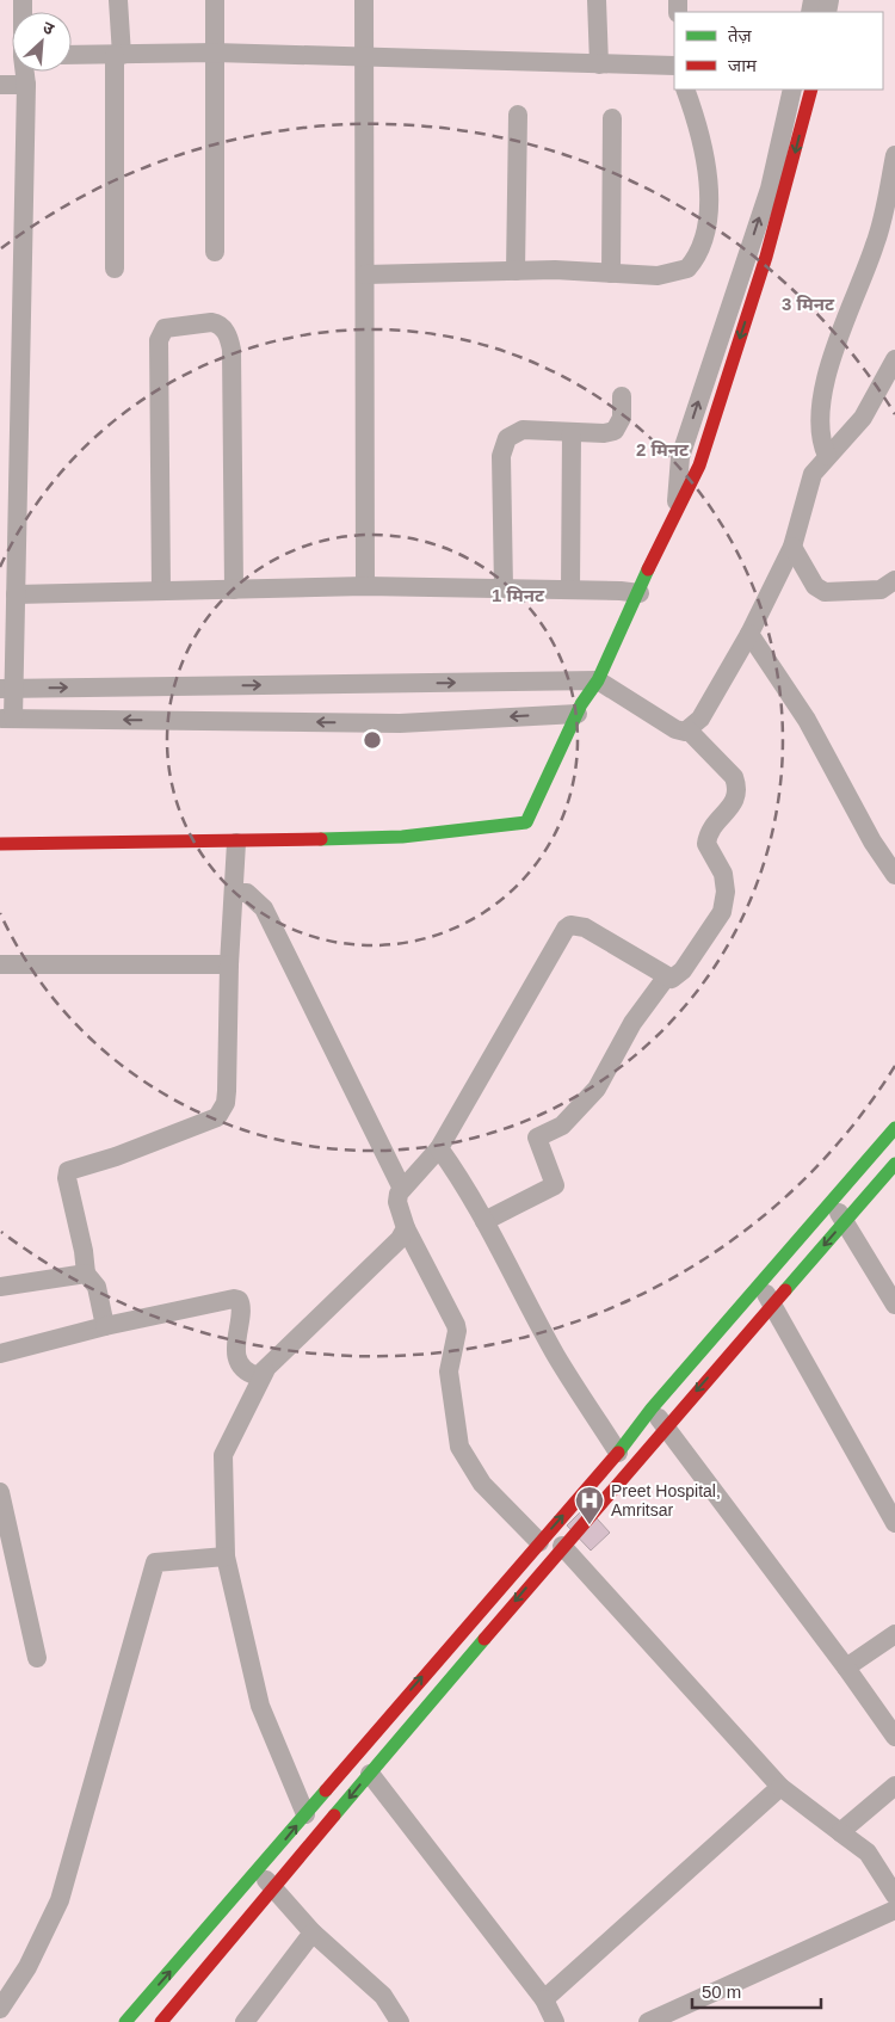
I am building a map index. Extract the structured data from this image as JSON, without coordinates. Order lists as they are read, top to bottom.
{
  "places": {
    "hospital": ["Preet Hospital, Amritsar"]
  },
  "legend": ["तेज़", "जाम"],
  "scale_bar": "50 m",
  "north": "top right",
  "rings": ["3 मिनट", "2 मिनट", "1 मिनट"]
}
